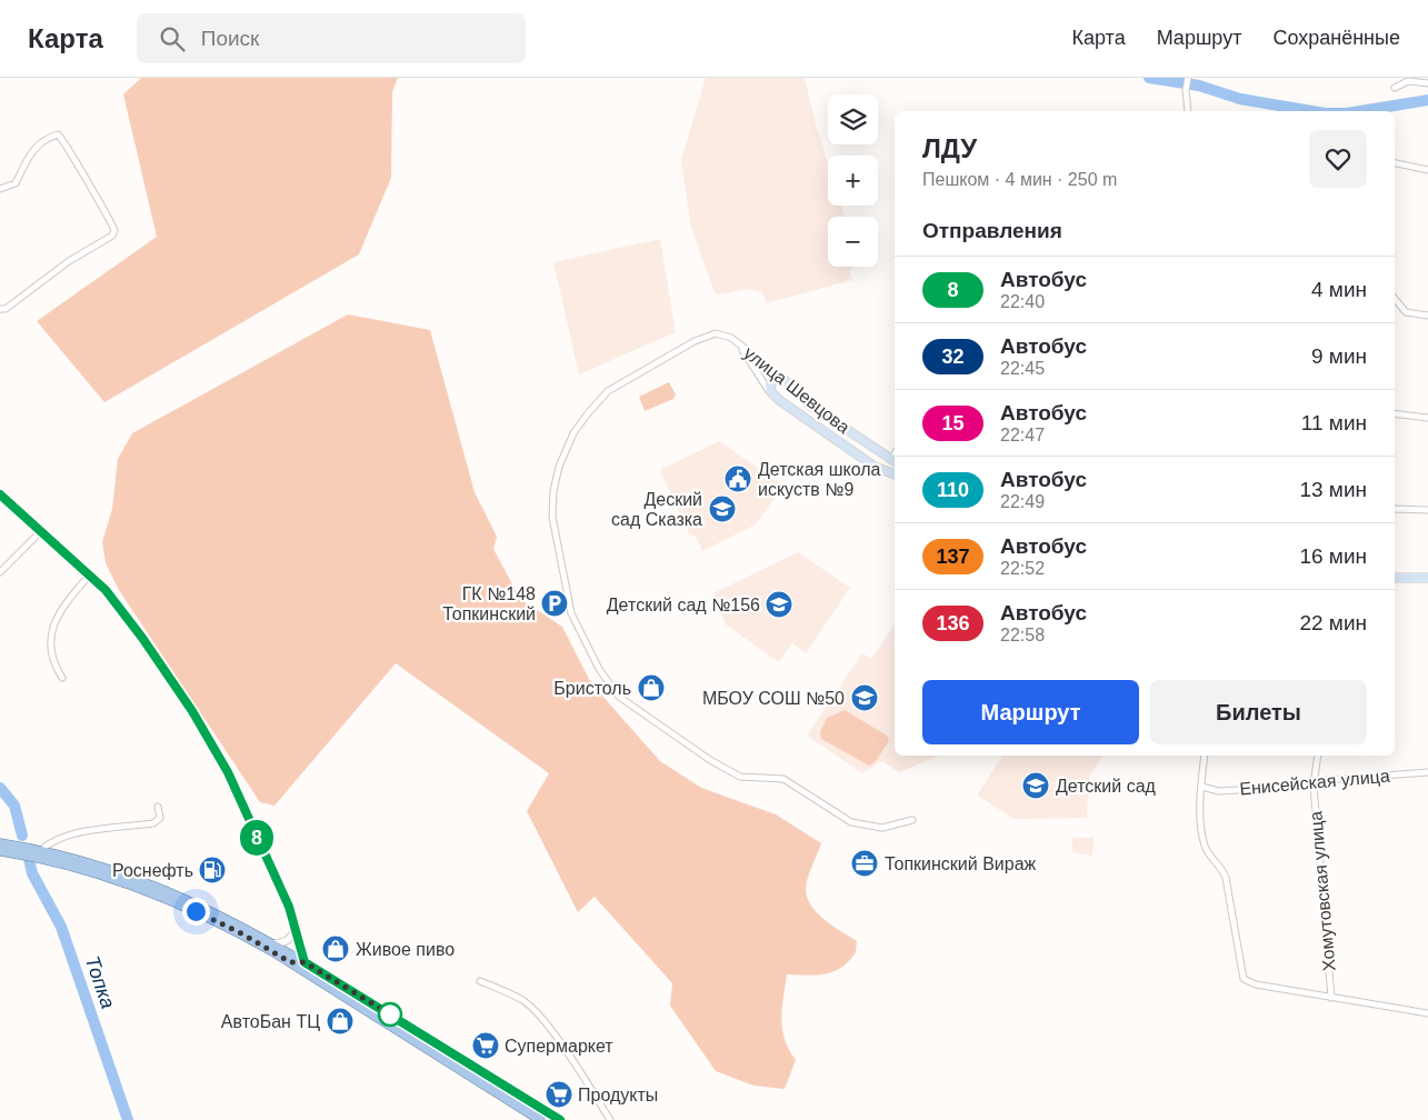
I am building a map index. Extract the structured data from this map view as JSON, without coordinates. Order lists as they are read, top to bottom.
{
  "streets": {
    "main road": ["улица Шевцова"],
    "street": ["Енисейская улица", "Хомутовская улица"]
  },
  "crossings": [
    ["Енисейская улица", "Хомутовская улица"]
  ],
  "water": ["Топка"],
  "places": {
    "public building": ["Детская школа искуств №9"],
    "school or university": [
      "Деский сад Сказка",
      "Детский сад №156",
      "МБОУ СОШ №50",
      "Детский сад"
    ],
    "parking": ["ГК №148 Топкинский"],
    "shop": ["Бристоль", "Живое пиво", "АвтоБан ТЦ"],
    "office": ["Топкинский Вираж"],
    "fuel station": ["Роснефть"],
    "supermarket": ["Супермаркет", "Продукты"]
  },
  "lines": ["bus line 8"],
  "page": {
    "header": "Карта",
    "search": "Поиск",
    "nav": ["Карта", "Маршрут", "Сохранённые"],
    "on_map": "8",
    "map_buttons": ["+", "−"],
    "heading": [
      ["ЛДУ", "Пешком · 4 мин · 250 m"],
      "Отправления"
    ],
    "list": [
      {
        "mark": "8",
        "name": "Автобус",
        "note": "22:40",
        "value": "4 мин"
      },
      {
        "mark": "32",
        "name": "Автобус",
        "note": "22:45",
        "value": "9 мин"
      },
      {
        "mark": "15",
        "name": "Автобус",
        "note": "22:47",
        "value": "11 мин"
      },
      {
        "mark": "110",
        "name": "Автобус",
        "note": "22:49",
        "value": "13 мин"
      },
      {
        "mark": "137",
        "name": "Автобус",
        "note": "22:52",
        "value": "16 мин"
      },
      {
        "mark": "136",
        "name": "Автобус",
        "note": "22:58",
        "value": "22 мин"
      }
    ],
    "buttons": ["Маршрут", "Билеты"]
  }
}
